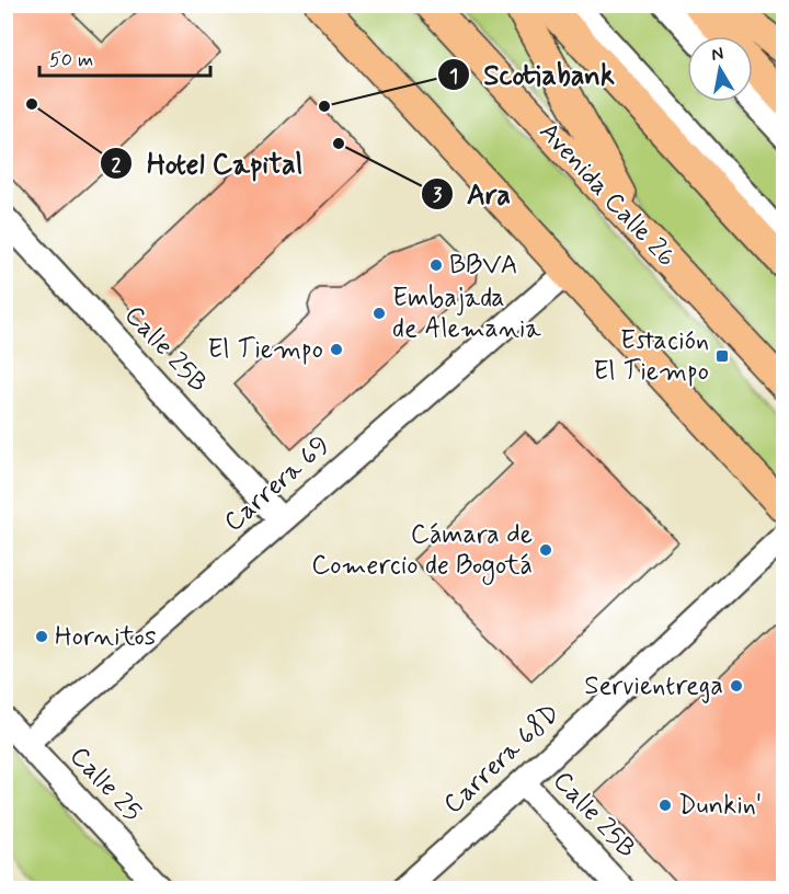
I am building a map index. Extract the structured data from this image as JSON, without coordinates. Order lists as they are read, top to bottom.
{
  "streets": {
    "main road": ["Avenida Calle 26"],
    "street": [
      "Calle 25B",
      "Carrera 69",
      "Carrera 68D",
      "Calle 25"
    ]
  },
  "crossings": [
    ["Calle 25B", "Carrera 69"],
    ["Calle 25B", "Carrera 68D"],
    ["Carrera 69", "Calle 25"]
  ],
  "places": {
    "other": [
      "Hotel Capital",
      "Scotiabank",
      "Ara",
      "BBVA",
      "Embajada de Alemania",
      "El Tiempo",
      "Cámara de Comercio de Bogotá",
      "Hornitos",
      "Servientrega",
      "Dunkin'"
    ],
    "transit": ["Estación El Tiempo"]
  },
  "scale_bar": "50 m",
  "north": "top"
}
